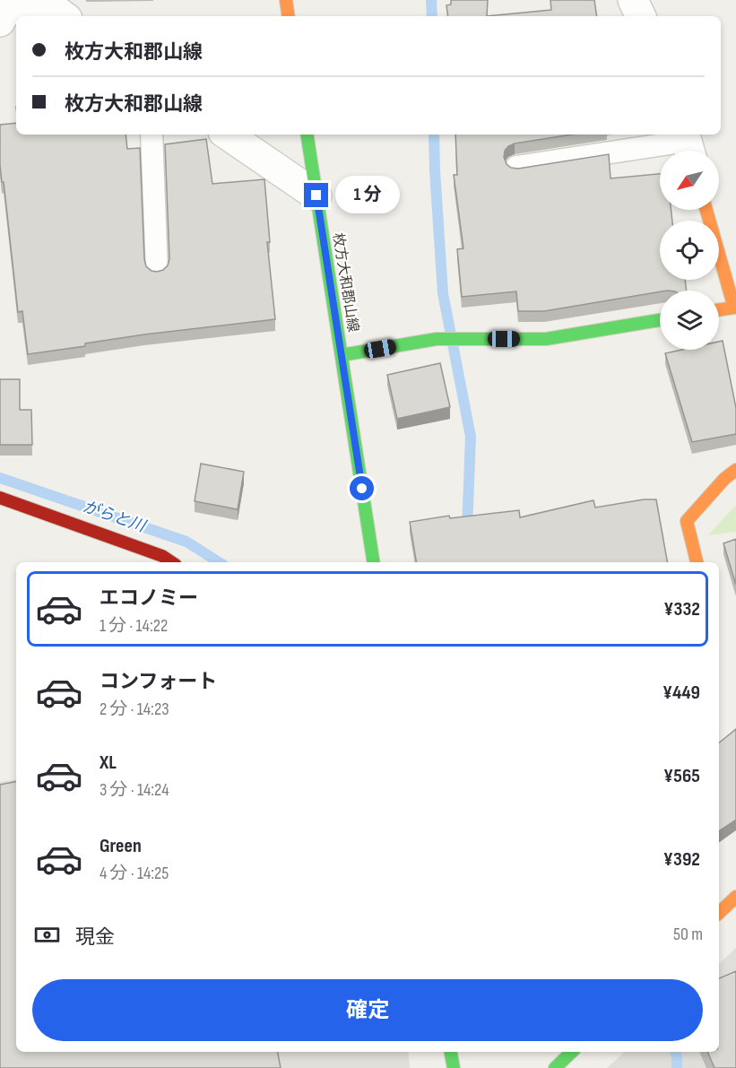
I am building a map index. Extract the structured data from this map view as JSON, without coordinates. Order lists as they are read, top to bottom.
{
  "streets": {
    "street": ["枚方大和郡山線"]
  },
  "water": ["がらと川"],
  "north": "bottom left",
  "page": {
    "banner": ["枚方大和郡山線", "枚方大和郡山線"],
    "bubble": "1 分",
    "list": [
      {
        "name": "エコノミー",
        "note": "1 分 · 14:22",
        "value": "¥332"
      },
      {
        "name": "コンフォート",
        "note": "2 分 · 14:23",
        "value": "¥449"
      },
      {
        "name": "XL",
        "note": "3 分 · 14:24",
        "value": "¥565"
      },
      {
        "name": "Green",
        "note": "4 分 · 14:25",
        "value": "¥392"
      }
    ],
    "pay": ["現金", "50 m"],
    "buttons": "確定"
  }
}
